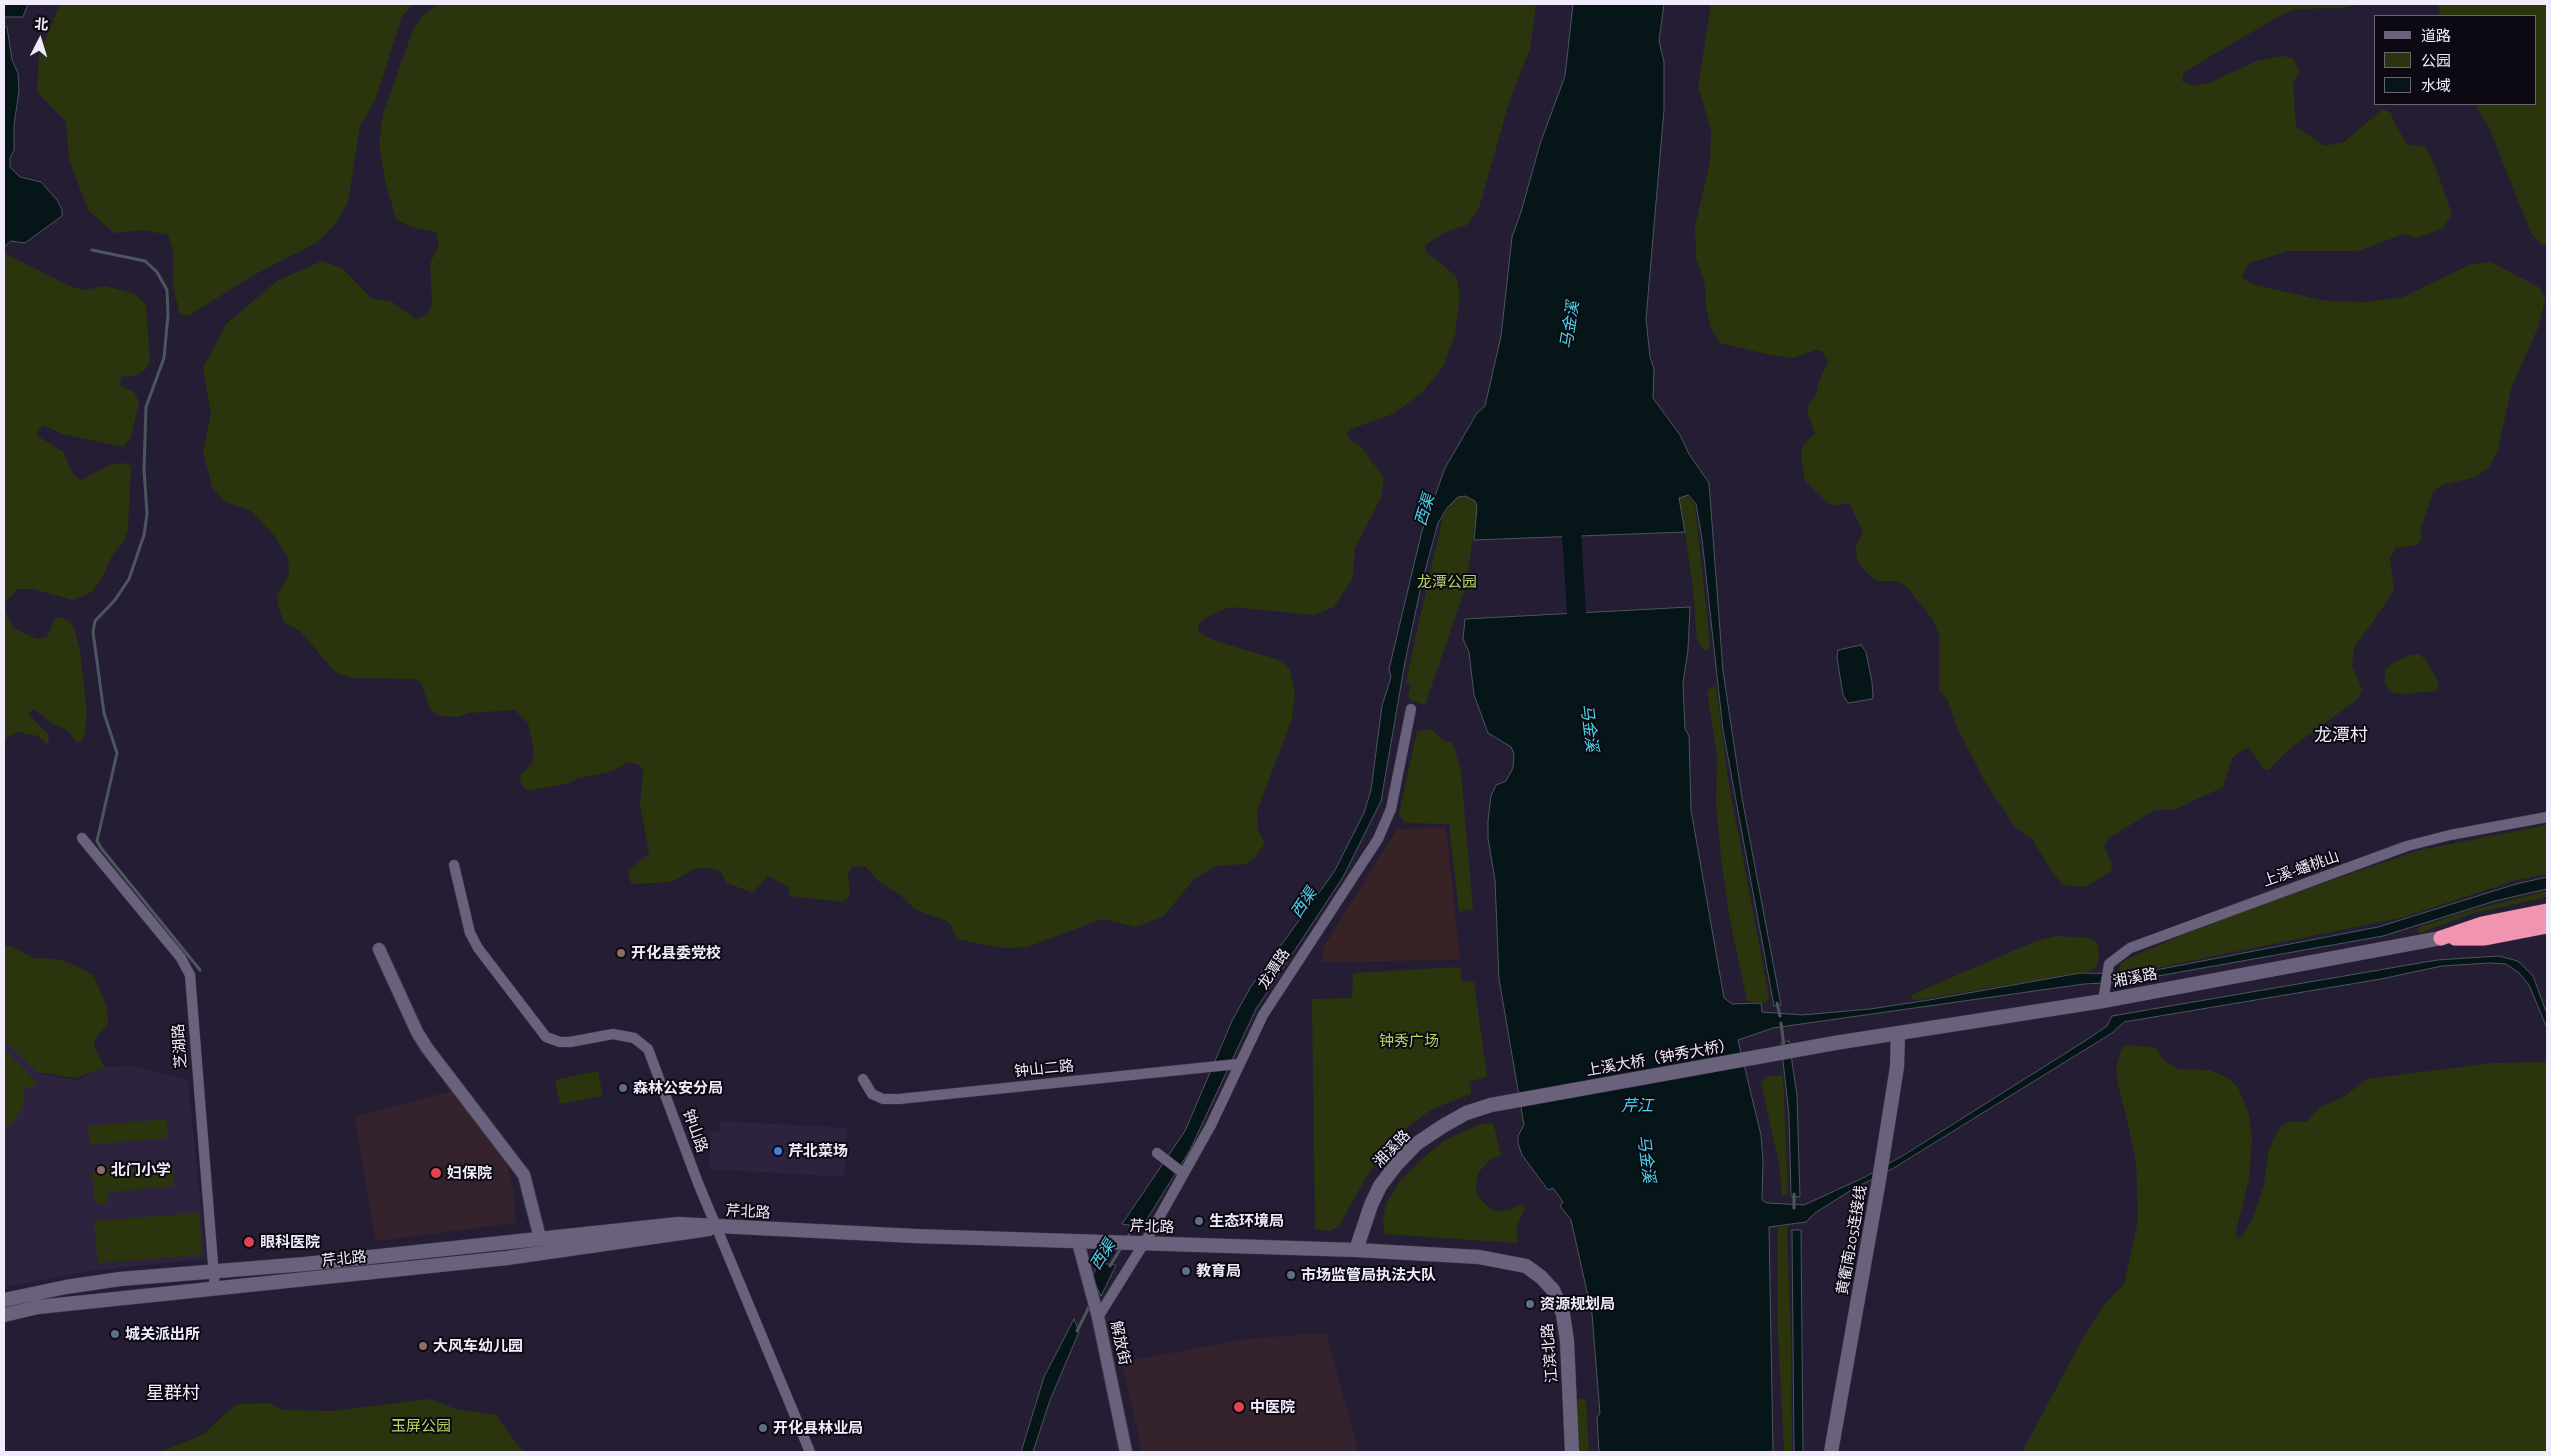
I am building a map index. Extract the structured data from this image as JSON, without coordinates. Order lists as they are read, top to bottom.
{
  "streets": {
    "main road": [
      "湘溪路",
      "上溪大桥（钟秀大桥）",
      "芹北路",
      "黄衢南205连接线",
      "江滨北路"
    ],
    "street": [
      "上溪-蟠桃山",
      "龙潭路",
      "芝湖路",
      "钟山二路",
      "钟山路",
      "解放街"
    ]
  },
  "crossings": [
    ["上溪-蟠桃山", "湘溪路"],
    ["龙潭路", "钟山二路"],
    ["龙潭路", "芹北路"],
    ["龙潭路", "解放街"],
    ["湘溪路", "上溪大桥（钟秀大桥）"],
    ["湘溪路", "芹北路"],
    ["湘溪路", "黄衢南205连接线"],
    ["芝湖路", "芹北路"],
    ["钟山路", "芹北路"],
    ["芹北路", "解放街"],
    ["芹北路", "江滨北路"]
  ],
  "districts": ["龙潭村", "星群村"],
  "water": ["马金溪", "西渠", "芹江"],
  "parks": ["龙潭公园", "钟秀广场", "玉屏公园"],
  "places": [
    "开化县委党校",
    "森林公安分局",
    "芹北菜场",
    "北门小学",
    "妇保院",
    "生态环境局",
    "眼科医院",
    "教育局",
    "市场监管局执法大队",
    "资源规划局",
    "城关派出所",
    "大风车幼儿园",
    "中医院",
    "开化县林业局"
  ],
  "legend": ["道路", "公园", "水域"],
  "north": "top"
}
